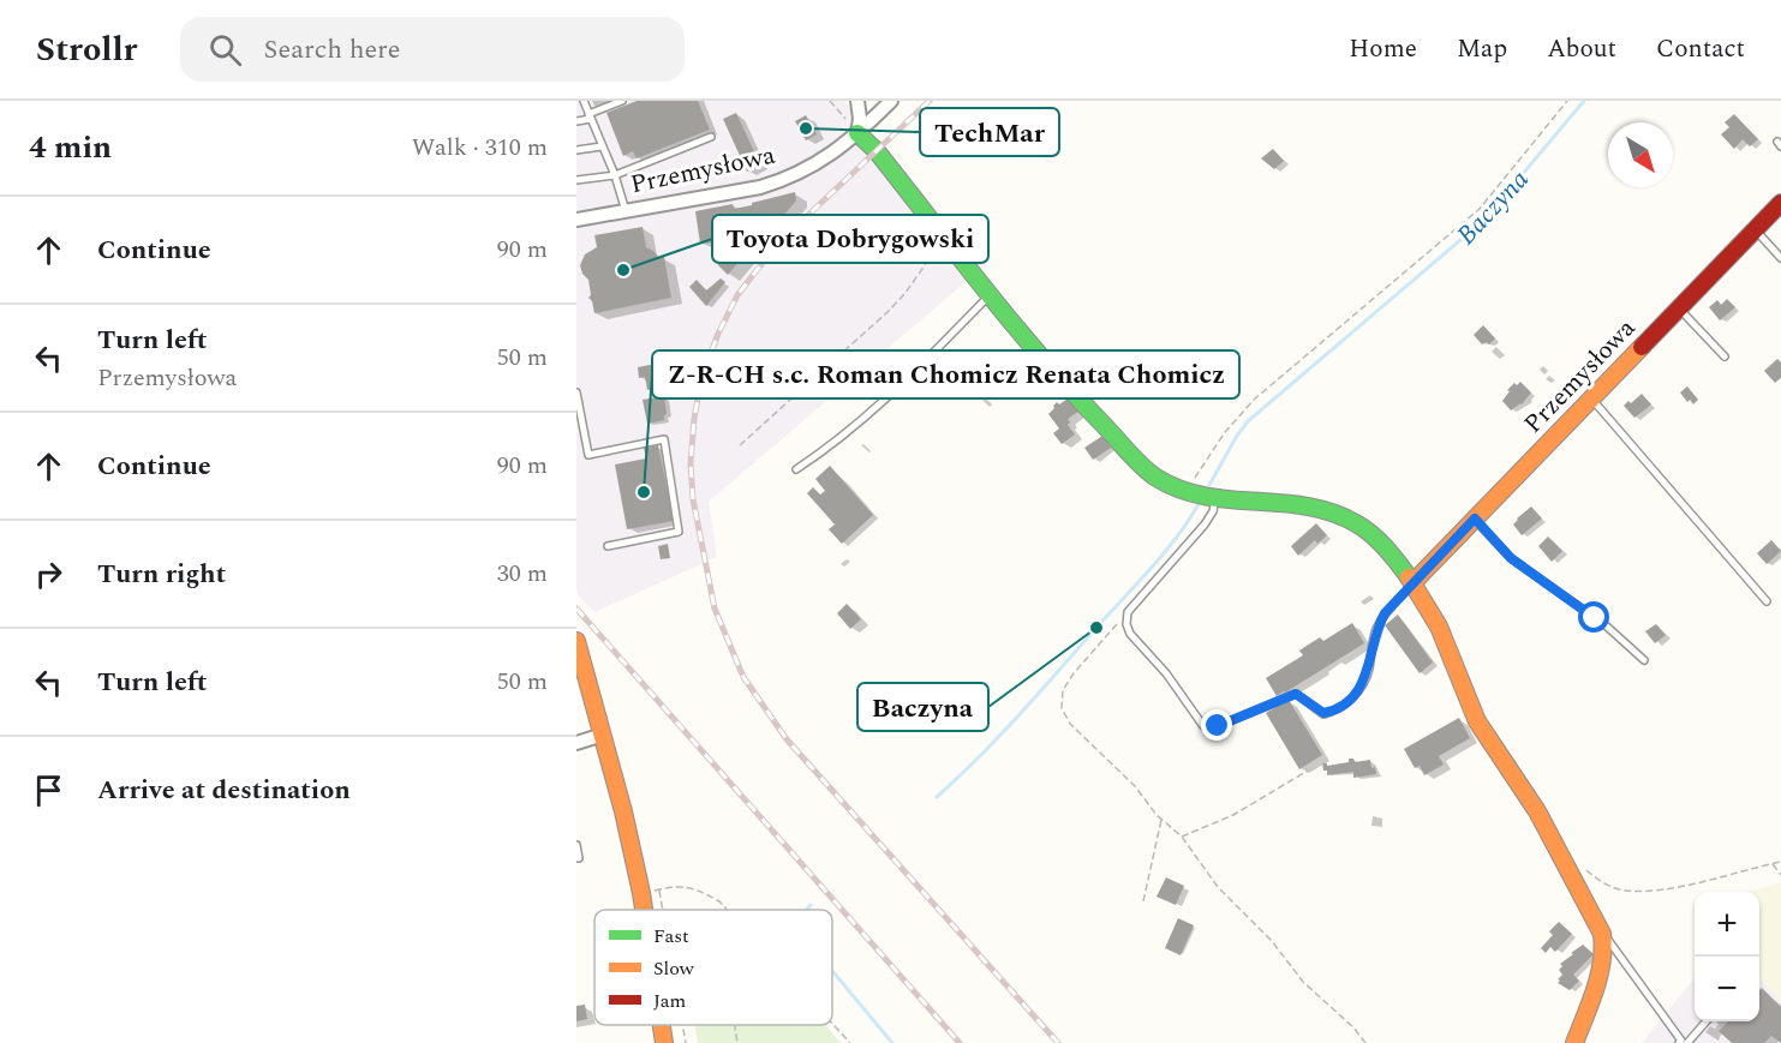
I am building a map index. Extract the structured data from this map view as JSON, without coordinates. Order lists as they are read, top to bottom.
{
  "streets": {
    "street": ["Przemysłowa"]
  },
  "water": ["Baczyna"],
  "places": [
    "TechMar",
    "Toyota Dobrygowski",
    "Z-R-CH s.c. Roman Chomicz Renata Chomicz",
    "Baczyna"
  ],
  "legend": ["Fast", "Slow", "Jam"],
  "north": "bottom right",
  "page": {
    "header": "Strollr",
    "search": "Search here",
    "nav": [
      "Home",
      "Map",
      "About",
      "Contact"
    ],
    "heading": ["4 min", "Walk · 310 m"],
    "list": [
      ["Continue", "90 m"],
      ["Turn left", "Przemysłowa", "50 m"],
      ["Continue", "90 m"],
      ["Turn right", "30 m"],
      ["Turn left", "50 m"],
      "Arrive at destination"
    ],
    "map_buttons": ["+", "−"]
  }
}
